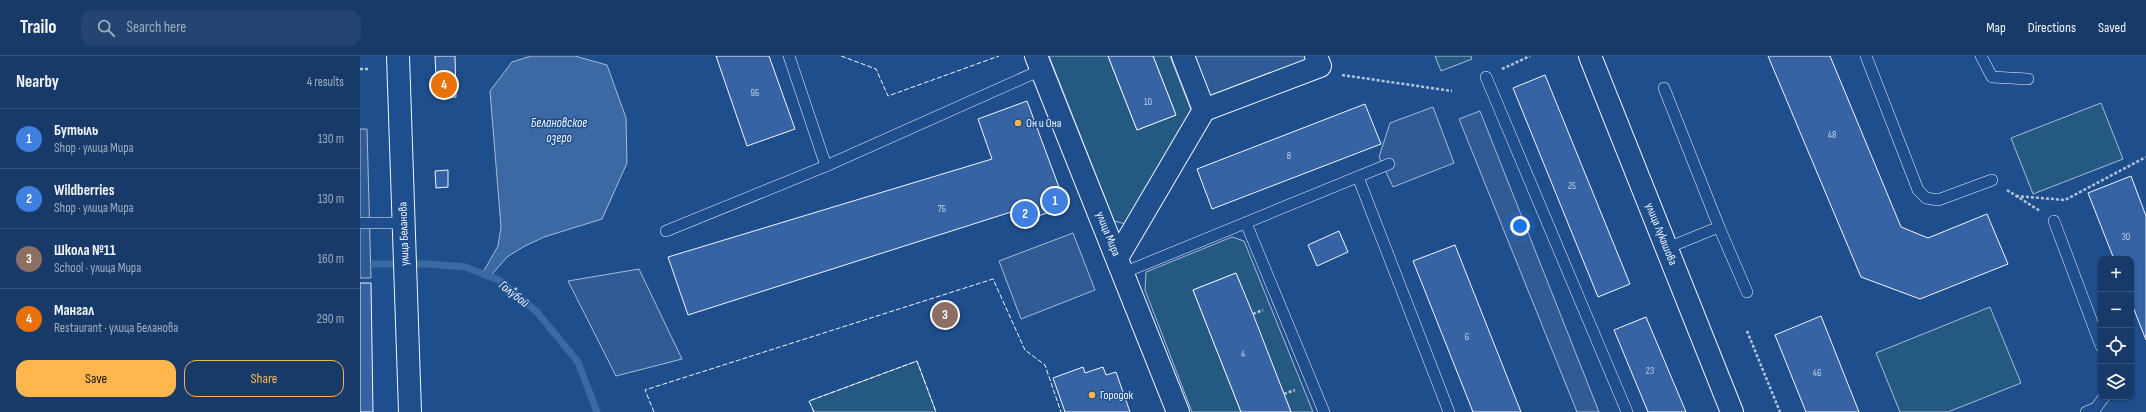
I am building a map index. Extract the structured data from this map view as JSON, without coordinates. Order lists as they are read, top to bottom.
{
  "streets": {
    "street": ["улица Беланова", "улица Мира", "улица Лукашова"]
  },
  "water": ["Белановское озеро", "Голубой"],
  "places": ["Он и Она", "Городок"],
  "house_numbers": [
    "9Б",
    "10",
    "48",
    "8",
    "25",
    "7Б",
    "30",
    "6",
    "4",
    "23",
    "46"
  ],
  "page": {
    "header": "Trailo",
    "search": "Search here",
    "nav": ["Map", "Directions", "Saved"],
    "heading": ["Nearby", "4 results"],
    "pins": [
      "4",
      "1",
      "2",
      "3"
    ],
    "list": [
      {
        "mark": "1",
        "name": "Бутыль",
        "note": "Shop · улица Мира",
        "value": "130 m"
      },
      {
        "mark": "2",
        "name": "Wildberries",
        "note": "Shop · улица Мира",
        "value": "130 m"
      },
      {
        "mark": "3",
        "name": "Школа №11",
        "note": "School · улица Мира",
        "value": "160 m"
      },
      {
        "mark": "4",
        "name": "Мангал",
        "note": "Restaurant · улица Беланова",
        "value": "290 m"
      }
    ],
    "map_buttons": ["+", "−"],
    "buttons": ["Save", "Share"]
  }
}
